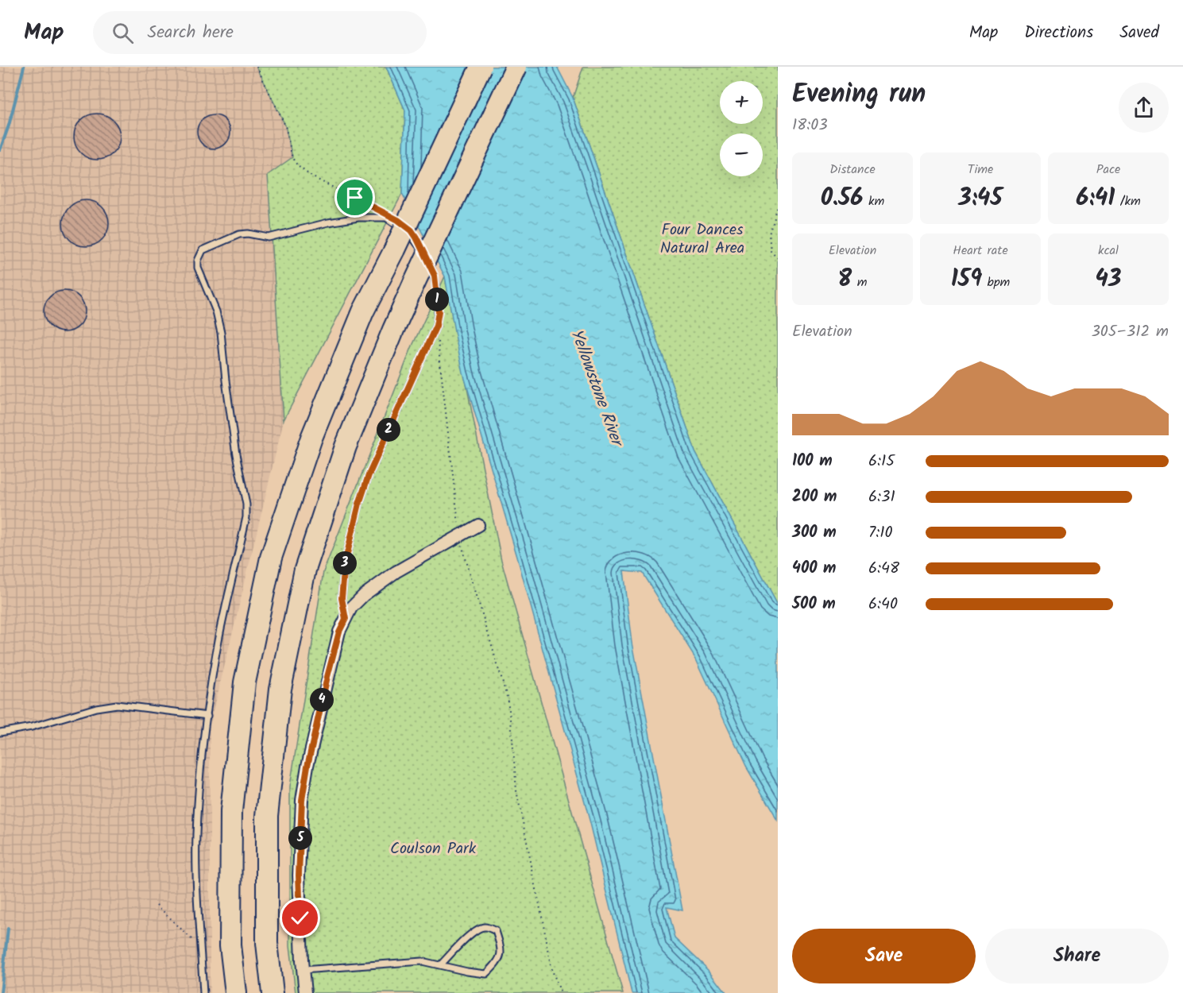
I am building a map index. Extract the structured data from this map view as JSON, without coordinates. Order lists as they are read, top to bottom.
{
  "water": ["Yellowstone River"],
  "parks": ["Four Dances Natural Area", "Coulson Park"],
  "page": {
    "header": "Map",
    "search": "Search here",
    "nav": ["Map", "Directions", "Saved"],
    "heading": ["Evening run", "18:03"],
    "map_buttons": ["+", "−"],
    "stats": [
      ["Distance", "0.56 km"],
      ["Time", "3:45"],
      ["Pace", "6:41 /km"],
      ["Elevation", "8 m"],
      ["Heart rate", "159 bpm"],
      ["kcal", "43"]
    ],
    "pins": [
      "1",
      "2",
      "3",
      "4",
      "5"
    ],
    "chart": ["Elevation", "305–312 m"],
    "list": [
      {
        "name": "100 m",
        "note": "6:15"
      },
      {
        "name": "200 m",
        "note": "6:31"
      },
      {
        "name": "300 m",
        "note": "7:10"
      },
      {
        "name": "400 m",
        "note": "6:48"
      },
      {
        "name": "500 m",
        "note": "6:40"
      }
    ],
    "buttons": ["Save", "Share"]
  }
}
